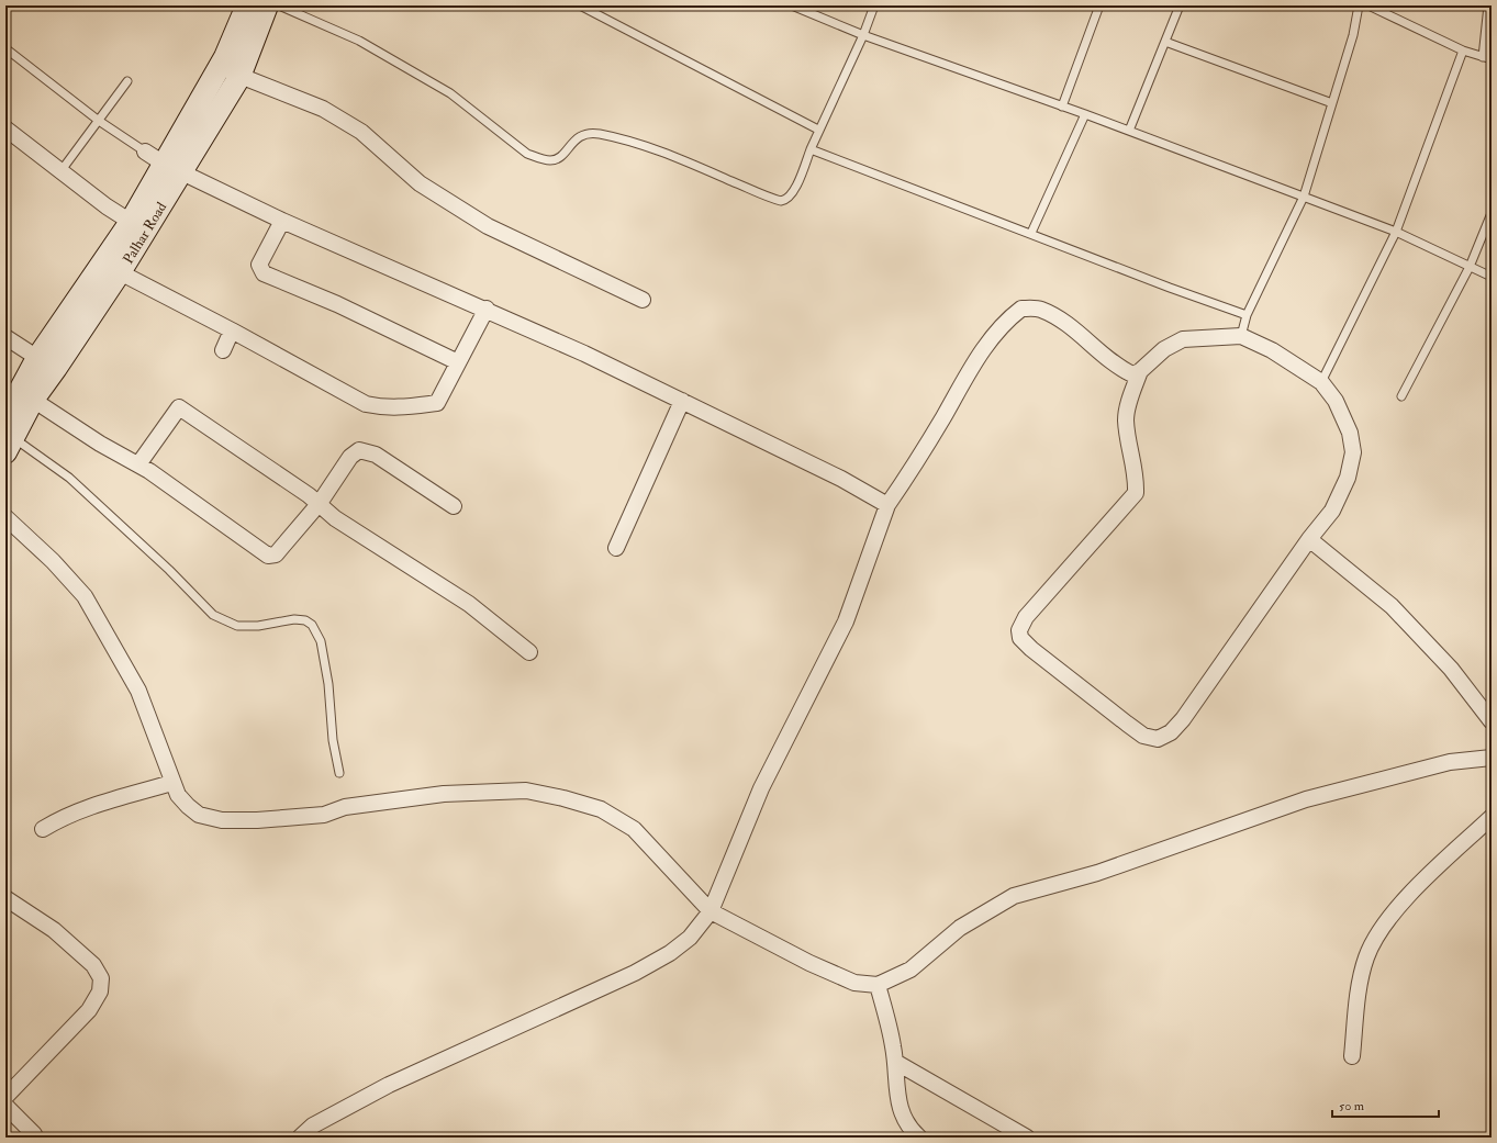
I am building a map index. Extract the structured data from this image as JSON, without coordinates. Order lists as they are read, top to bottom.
{
  "streets": {
    "main road": ["Palhar Road"]
  },
  "scale_bar": "50 m"
}
